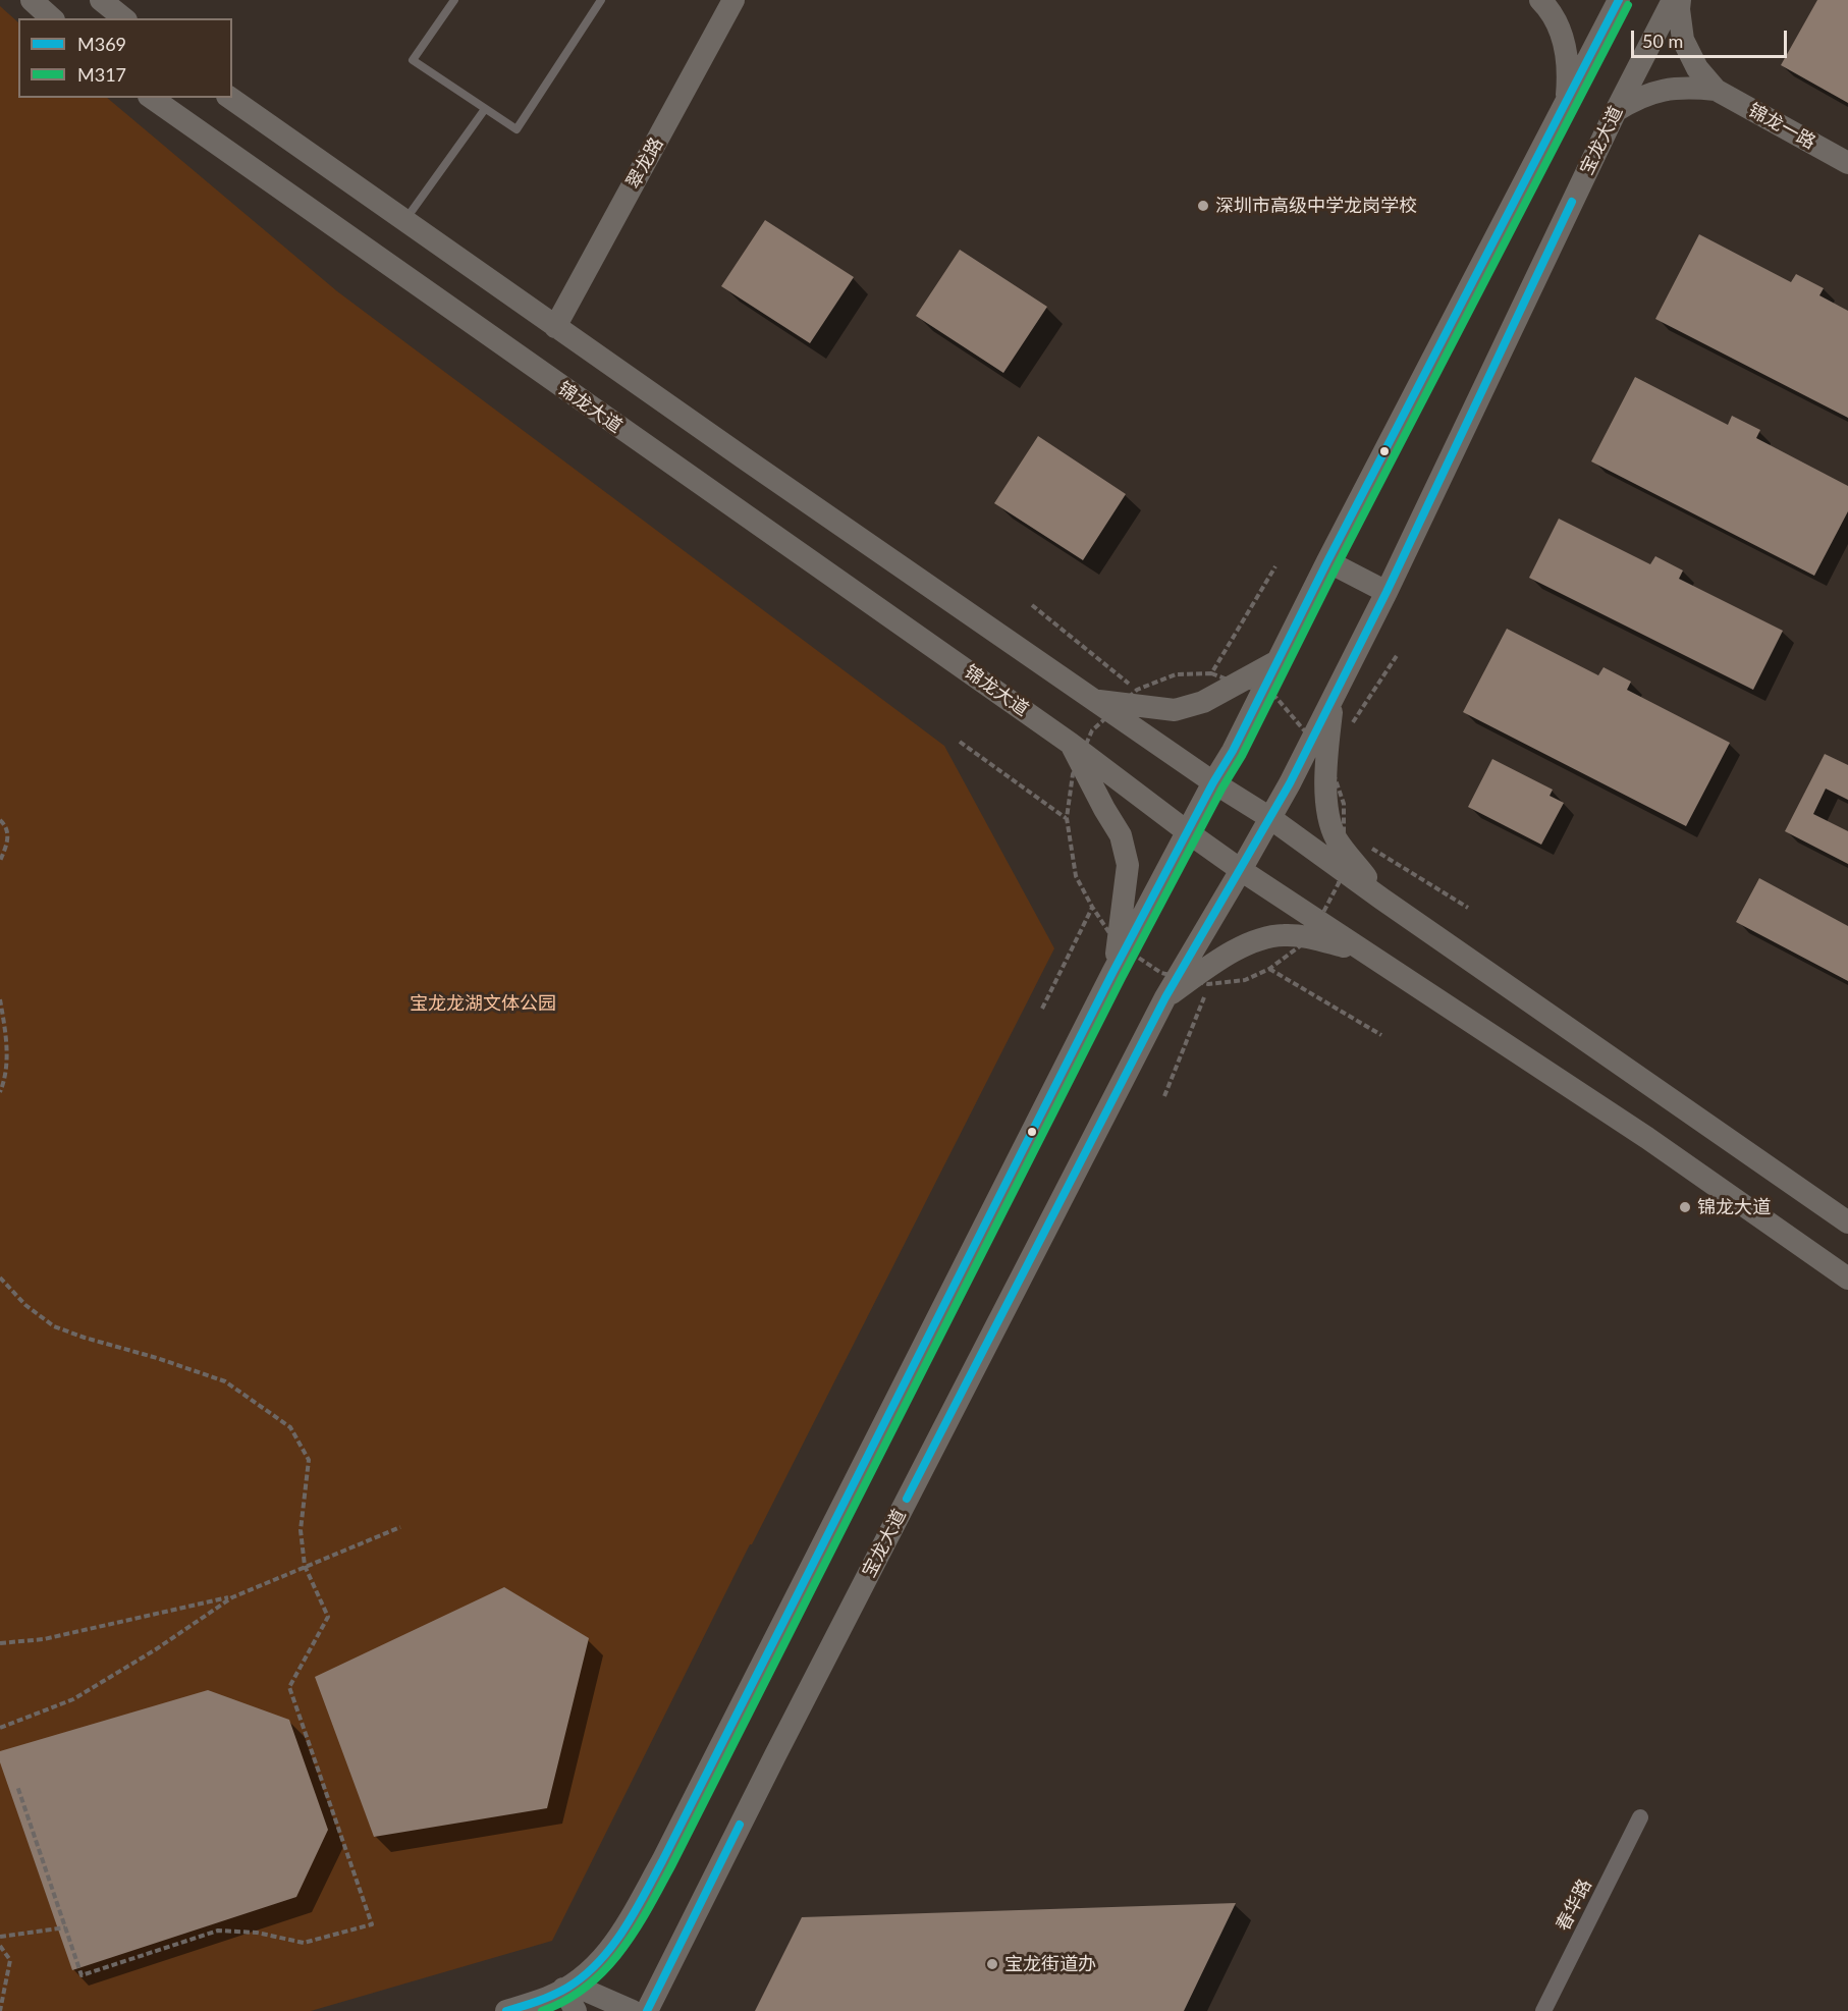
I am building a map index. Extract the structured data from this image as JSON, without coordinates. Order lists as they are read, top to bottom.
{
  "streets": {
    "main road": [
      "锦龙一路",
      "宝龙大道",
      "翠龙路",
      "锦龙大道"
    ],
    "street": ["春华路"]
  },
  "crossings": [
    ["锦龙一路", "宝龙大道"],
    ["宝龙大道", "锦龙大道"]
  ],
  "parks": ["宝龙龙湖文体公园"],
  "places": ["深圳市高级中学龙岗学校", "锦龙大道", "宝龙街道办"],
  "lines": ["transit line M369", "transit line M317"],
  "legend": ["M369", "M317"],
  "scale_bar": "50 m"
}
